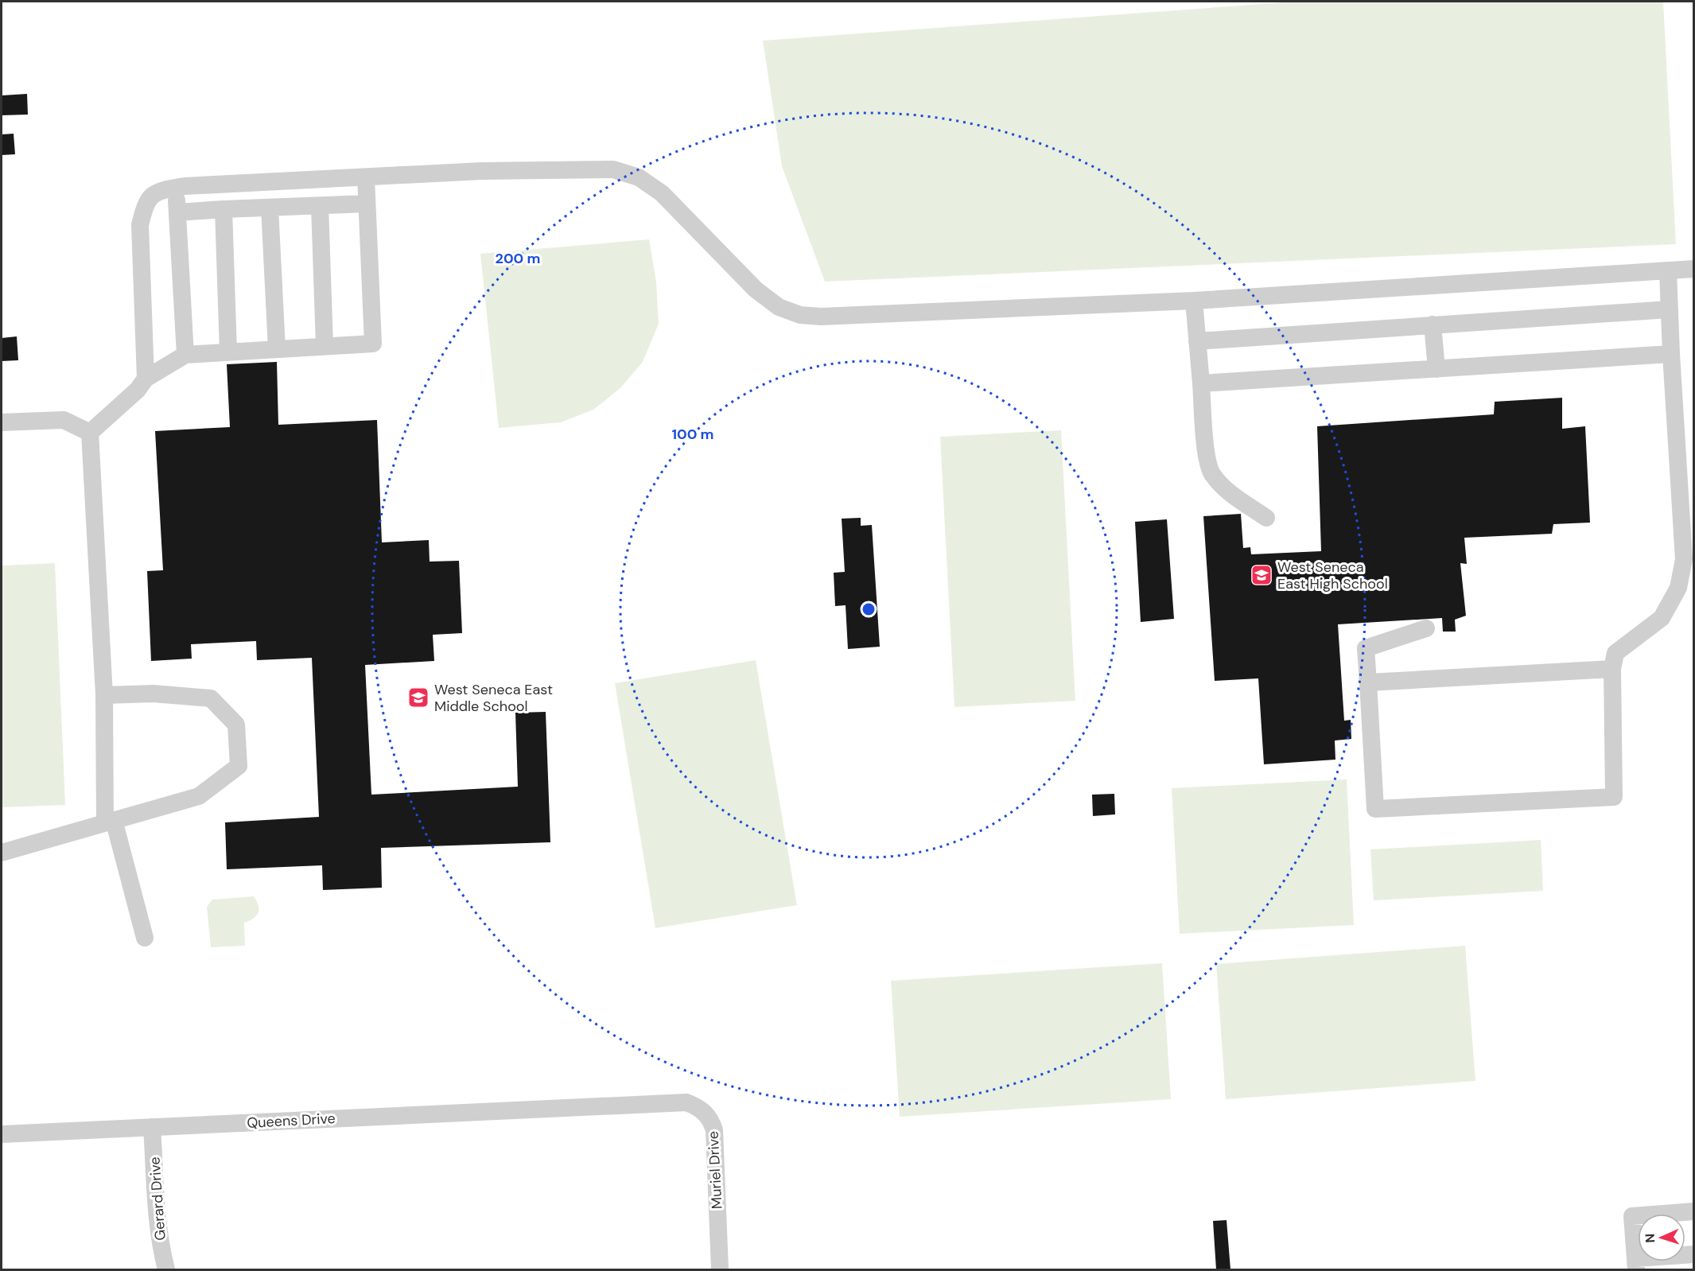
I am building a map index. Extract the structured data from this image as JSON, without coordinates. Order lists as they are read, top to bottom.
{
  "streets": {
    "street": ["Queens Drive", "Muriel Drive", "Gerard Drive"]
  },
  "crossings": [
    ["Queens Drive", "Muriel Drive"],
    ["Queens Drive", "Gerard Drive"]
  ],
  "places": {
    "school or university": ["West Seneca East High School", "West Seneca East Middle School"]
  },
  "north": "left",
  "rings": ["200 m", "100 m"]
}
